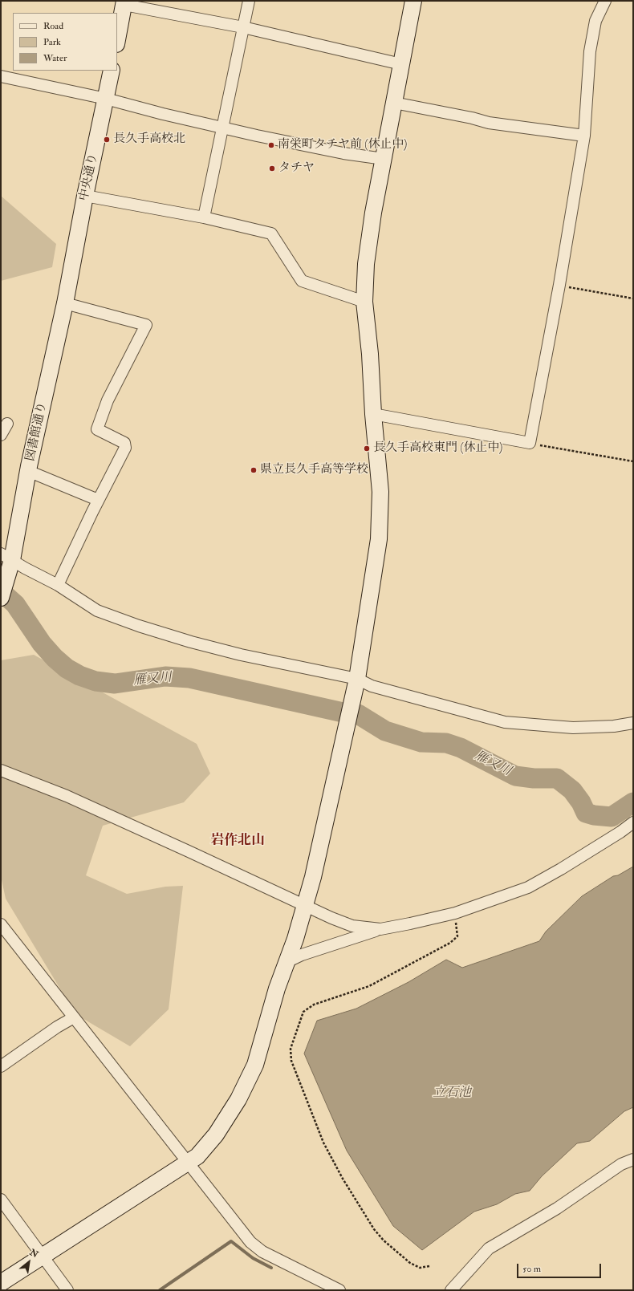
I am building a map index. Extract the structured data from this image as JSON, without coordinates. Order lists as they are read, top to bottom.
{
  "streets": {
    "street": ["中央通り", "図書館通り"]
  },
  "crossings": [
    ["中央通り", "図書館通り"]
  ],
  "districts": ["岩作北山"],
  "water": ["雁又川", "立石池"],
  "places": [
    "長久手高校北",
    "南栄町タチヤ前 (休止中)",
    "タチヤ",
    "長久手高校東門 (休止中)",
    "県立長久手高等学校"
  ],
  "legend": ["Road", "Park", "Water"],
  "scale_bar": "50 m",
  "north": "top right"
}
